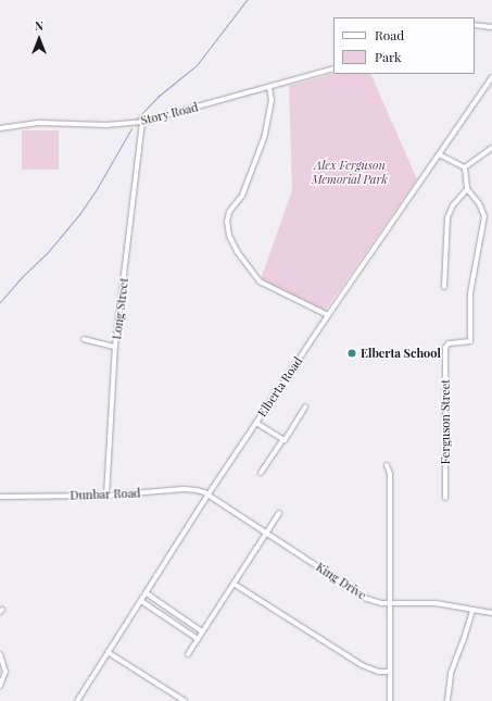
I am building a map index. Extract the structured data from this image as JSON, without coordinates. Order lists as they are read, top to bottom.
{
  "streets": {
    "street": [
      "Story Road",
      "Long Street",
      "Elberta Road",
      "Ferguson Street",
      "Dunbar Road",
      "King Drive"
    ]
  },
  "crossings": [
    ["Story Road", "Long Street"],
    ["Long Street", "Dunbar Road"],
    ["Elberta Road", "Dunbar Road"],
    ["Elberta Road", "King Drive"],
    ["Dunbar Road", "King Drive"]
  ],
  "parks": ["Alex Ferguson Memorial Park"],
  "places": ["Elberta School"],
  "legend": ["Road", "Park"],
  "north": "top"
}
